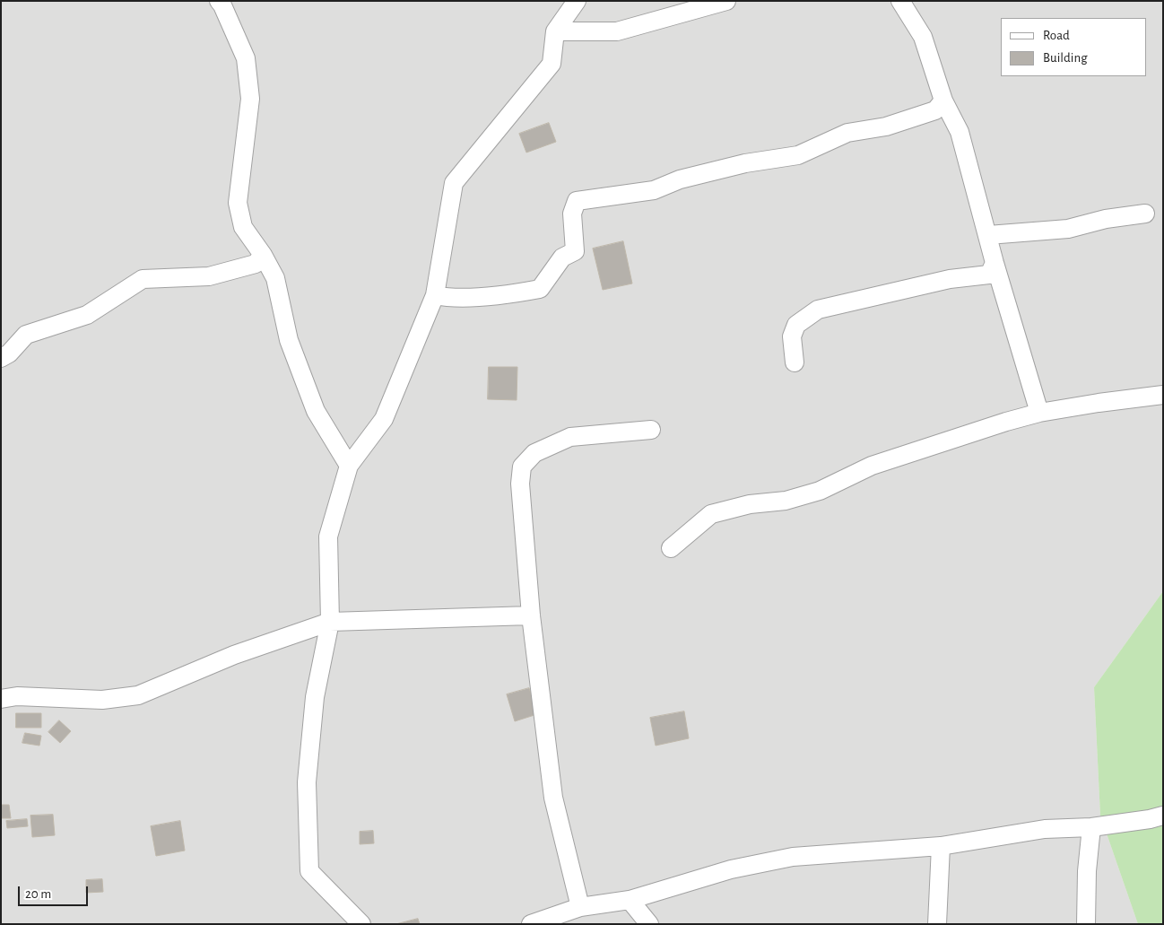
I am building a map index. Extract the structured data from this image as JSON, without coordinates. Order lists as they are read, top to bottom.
{
  "legend": ["Road", "Building"],
  "scale_bar": "20 m"
}
